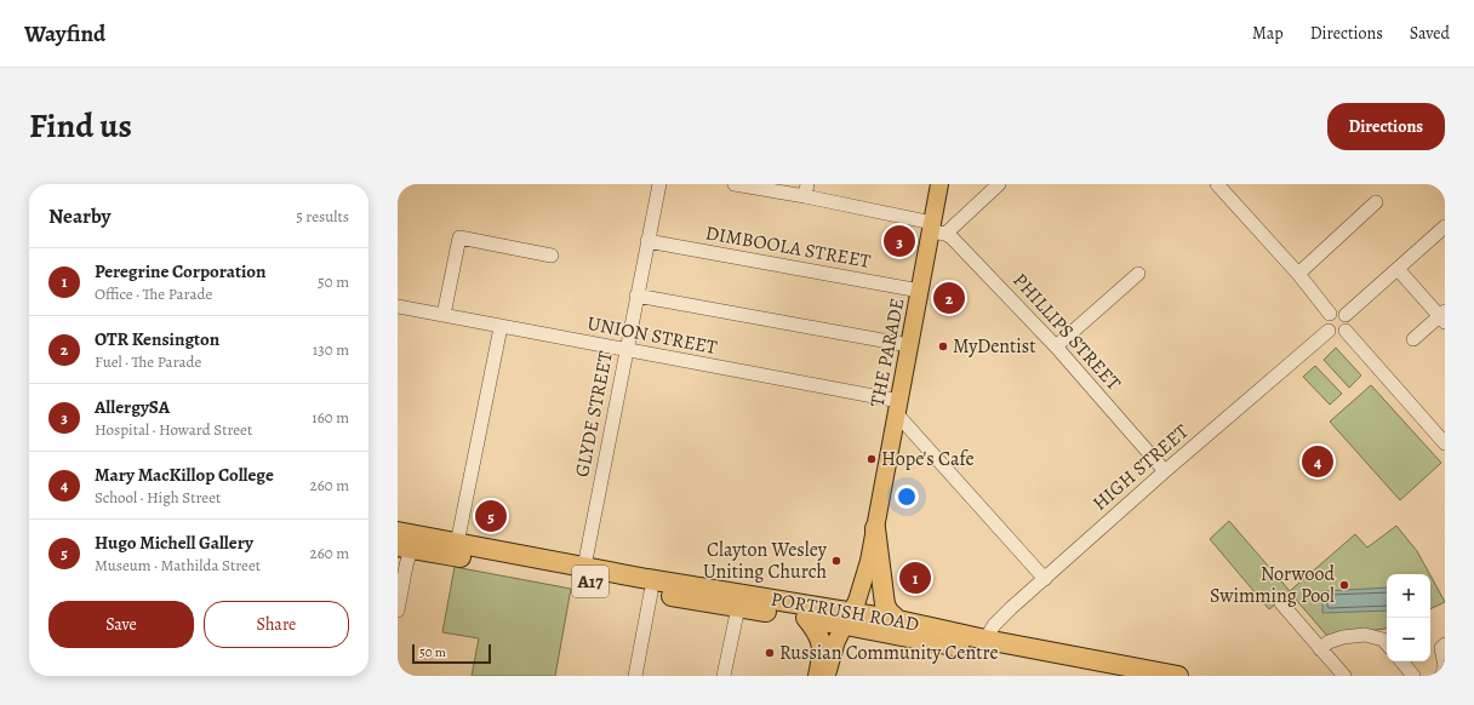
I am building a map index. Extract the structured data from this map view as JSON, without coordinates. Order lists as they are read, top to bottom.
{
  "streets": {
    "highway": ["A17", "PORTRUSH ROAD"],
    "main road": ["THE PARADE"],
    "street": [
      "DIMBOOLA STREET",
      "PHILLIPS STREET",
      "UNION STREET",
      "GLYDE STREET",
      "HIGH STREET"
    ]
  },
  "crossings": [
    ["DIMBOOLA STREET", "THE PARADE"],
    ["DIMBOOLA STREET", "GLYDE STREET"],
    ["PHILLIPS STREET", "THE PARADE"],
    ["PHILLIPS STREET", "HIGH STREET"],
    ["UNION STREET", "THE PARADE"],
    ["UNION STREET", "GLYDE STREET"],
    ["THE PARADE", "PORTRUSH ROAD"],
    ["GLYDE STREET", "PORTRUSH ROAD"],
    ["HIGH STREET", "PORTRUSH ROAD"]
  ],
  "places": [
    "MyDentist",
    "Hope's Cafe",
    "Clayton Wesley Uniting Church",
    "Norwood Swimming Pool",
    "Russian Community Centre"
  ],
  "scale_bar": "50 m",
  "page": {
    "header": "Wayfind",
    "nav": ["Map", "Directions", "Saved"],
    "title": "Find us",
    "buttons": [
      "Directions",
      ["Save", "Share"]
    ],
    "heading": ["Nearby", "5 results"],
    "pins": [
      "3",
      "2",
      "4",
      "5",
      "1"
    ],
    "list": [
      {
        "mark": "1",
        "name": "Peregrine Corporation",
        "note": "Office · The Parade",
        "value": "50 m"
      },
      {
        "mark": "2",
        "name": "OTR Kensington",
        "note": "Fuel · The Parade",
        "value": "130 m"
      },
      {
        "mark": "3",
        "name": "AllergySA",
        "note": "Hospital · Howard Street",
        "value": "160 m"
      },
      {
        "mark": "4",
        "name": "Mary MacKillop College",
        "note": "School · High Street",
        "value": "260 m"
      },
      {
        "mark": "5",
        "name": "Hugo Michell Gallery",
        "note": "Museum · Mathilda Street",
        "value": "260 m"
      }
    ],
    "map_buttons": ["+", "−"],
    "scale": "50 m"
  }
}
